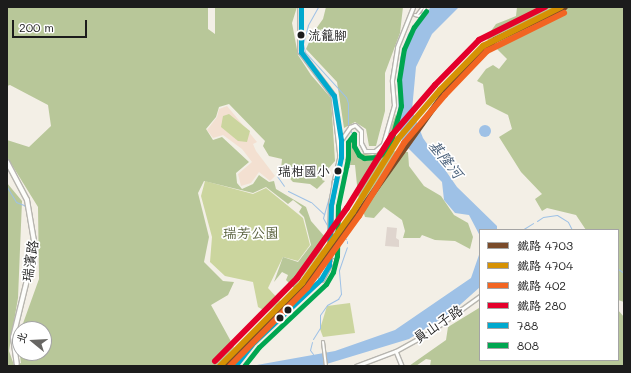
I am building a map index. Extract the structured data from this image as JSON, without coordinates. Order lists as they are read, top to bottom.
{
  "streets": {
    "main road": ["瑞濱路"],
    "street": ["員山子路"]
  },
  "water": ["基隆河"],
  "parks": ["瑞芳公園"],
  "places": ["流籠腳", "瑞柑國小"],
  "lines": [
    "rail line 4703",
    "rail line 4704",
    "rail line 280",
    "transit line 788",
    "transit line 808",
    "rail line 402"
  ],
  "legend": [
    "鐵路 4703",
    "鐵路 4704",
    "鐵路 402",
    "鐵路 280",
    "788",
    "808"
  ],
  "scale_bar": "200 m",
  "north": "left"
}
